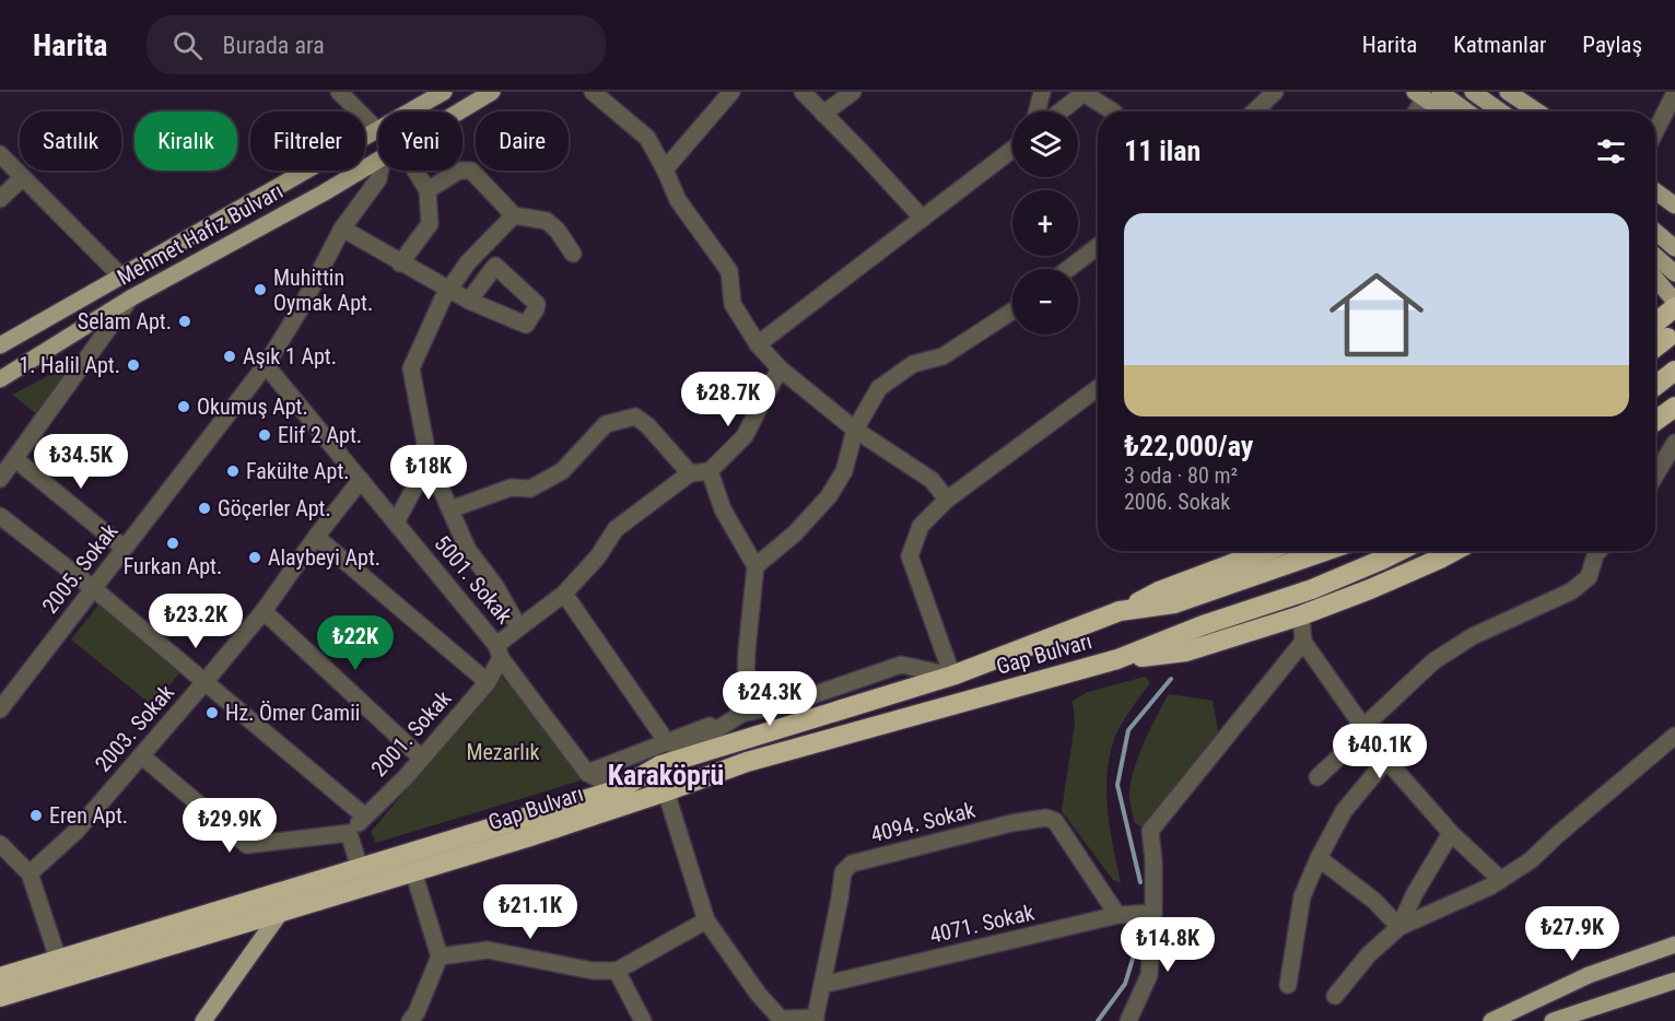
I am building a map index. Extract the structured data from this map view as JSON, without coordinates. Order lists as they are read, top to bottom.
{
  "streets": {
    "highway": ["Gap Bulvarı"],
    "main road": ["Mehmet Hafız Bulvarı"],
    "street": [
      "2005. Sokak",
      "5001. Sokak",
      "2003. Sokak",
      "2001. Sokak",
      "4094. Sokak",
      "4071. Sokak"
    ]
  },
  "crossings": [
    ["2005. Sokak", "5001. Sokak"],
    ["5001. Sokak", "Gap Bulvarı"],
    ["5001. Sokak", "2003. Sokak"],
    ["5001. Sokak", "2001. Sokak"],
    ["4094. Sokak", "4071. Sokak"]
  ],
  "districts": ["Karaköprü"],
  "parks": ["Mezarlık"],
  "places": [
    "Muhittin Oymak Apt.",
    "Selam Apt.",
    "Aşık 1 Apt.",
    "1. Halil Apt.",
    "Okumuş Apt.",
    "Elif 2 Apt.",
    "Fakülte Apt.",
    "Göçerler Apt.",
    "Furkan Apt.",
    "Alaybeyi Apt.",
    "Hz. Ömer Camii",
    "Eren Apt."
  ],
  "page": {
    "header": "Harita",
    "search": "Burada ara",
    "nav": ["Harita", "Katmanlar", "Paylaş"],
    "map_buttons": ["+", "−"],
    "chip": [
      "Satılık",
      "Kiralık",
      "Filtreler",
      "Yeni",
      "Daire"
    ],
    "heading": "11 ilan",
    "list": [
      {
        "name": "₺22,000/ay",
        "note": "3 oda · 80 m² · 2006. Sokak"
      }
    ],
    "price": [
      "₺28.7K",
      "₺34.5K",
      "₺18K",
      "₺23.2K",
      "₺22K",
      "₺24.3K",
      "₺40.1K",
      "₺29.9K",
      "₺21.1K",
      "₺27.9K",
      "₺14.8K"
    ]
  }
}
